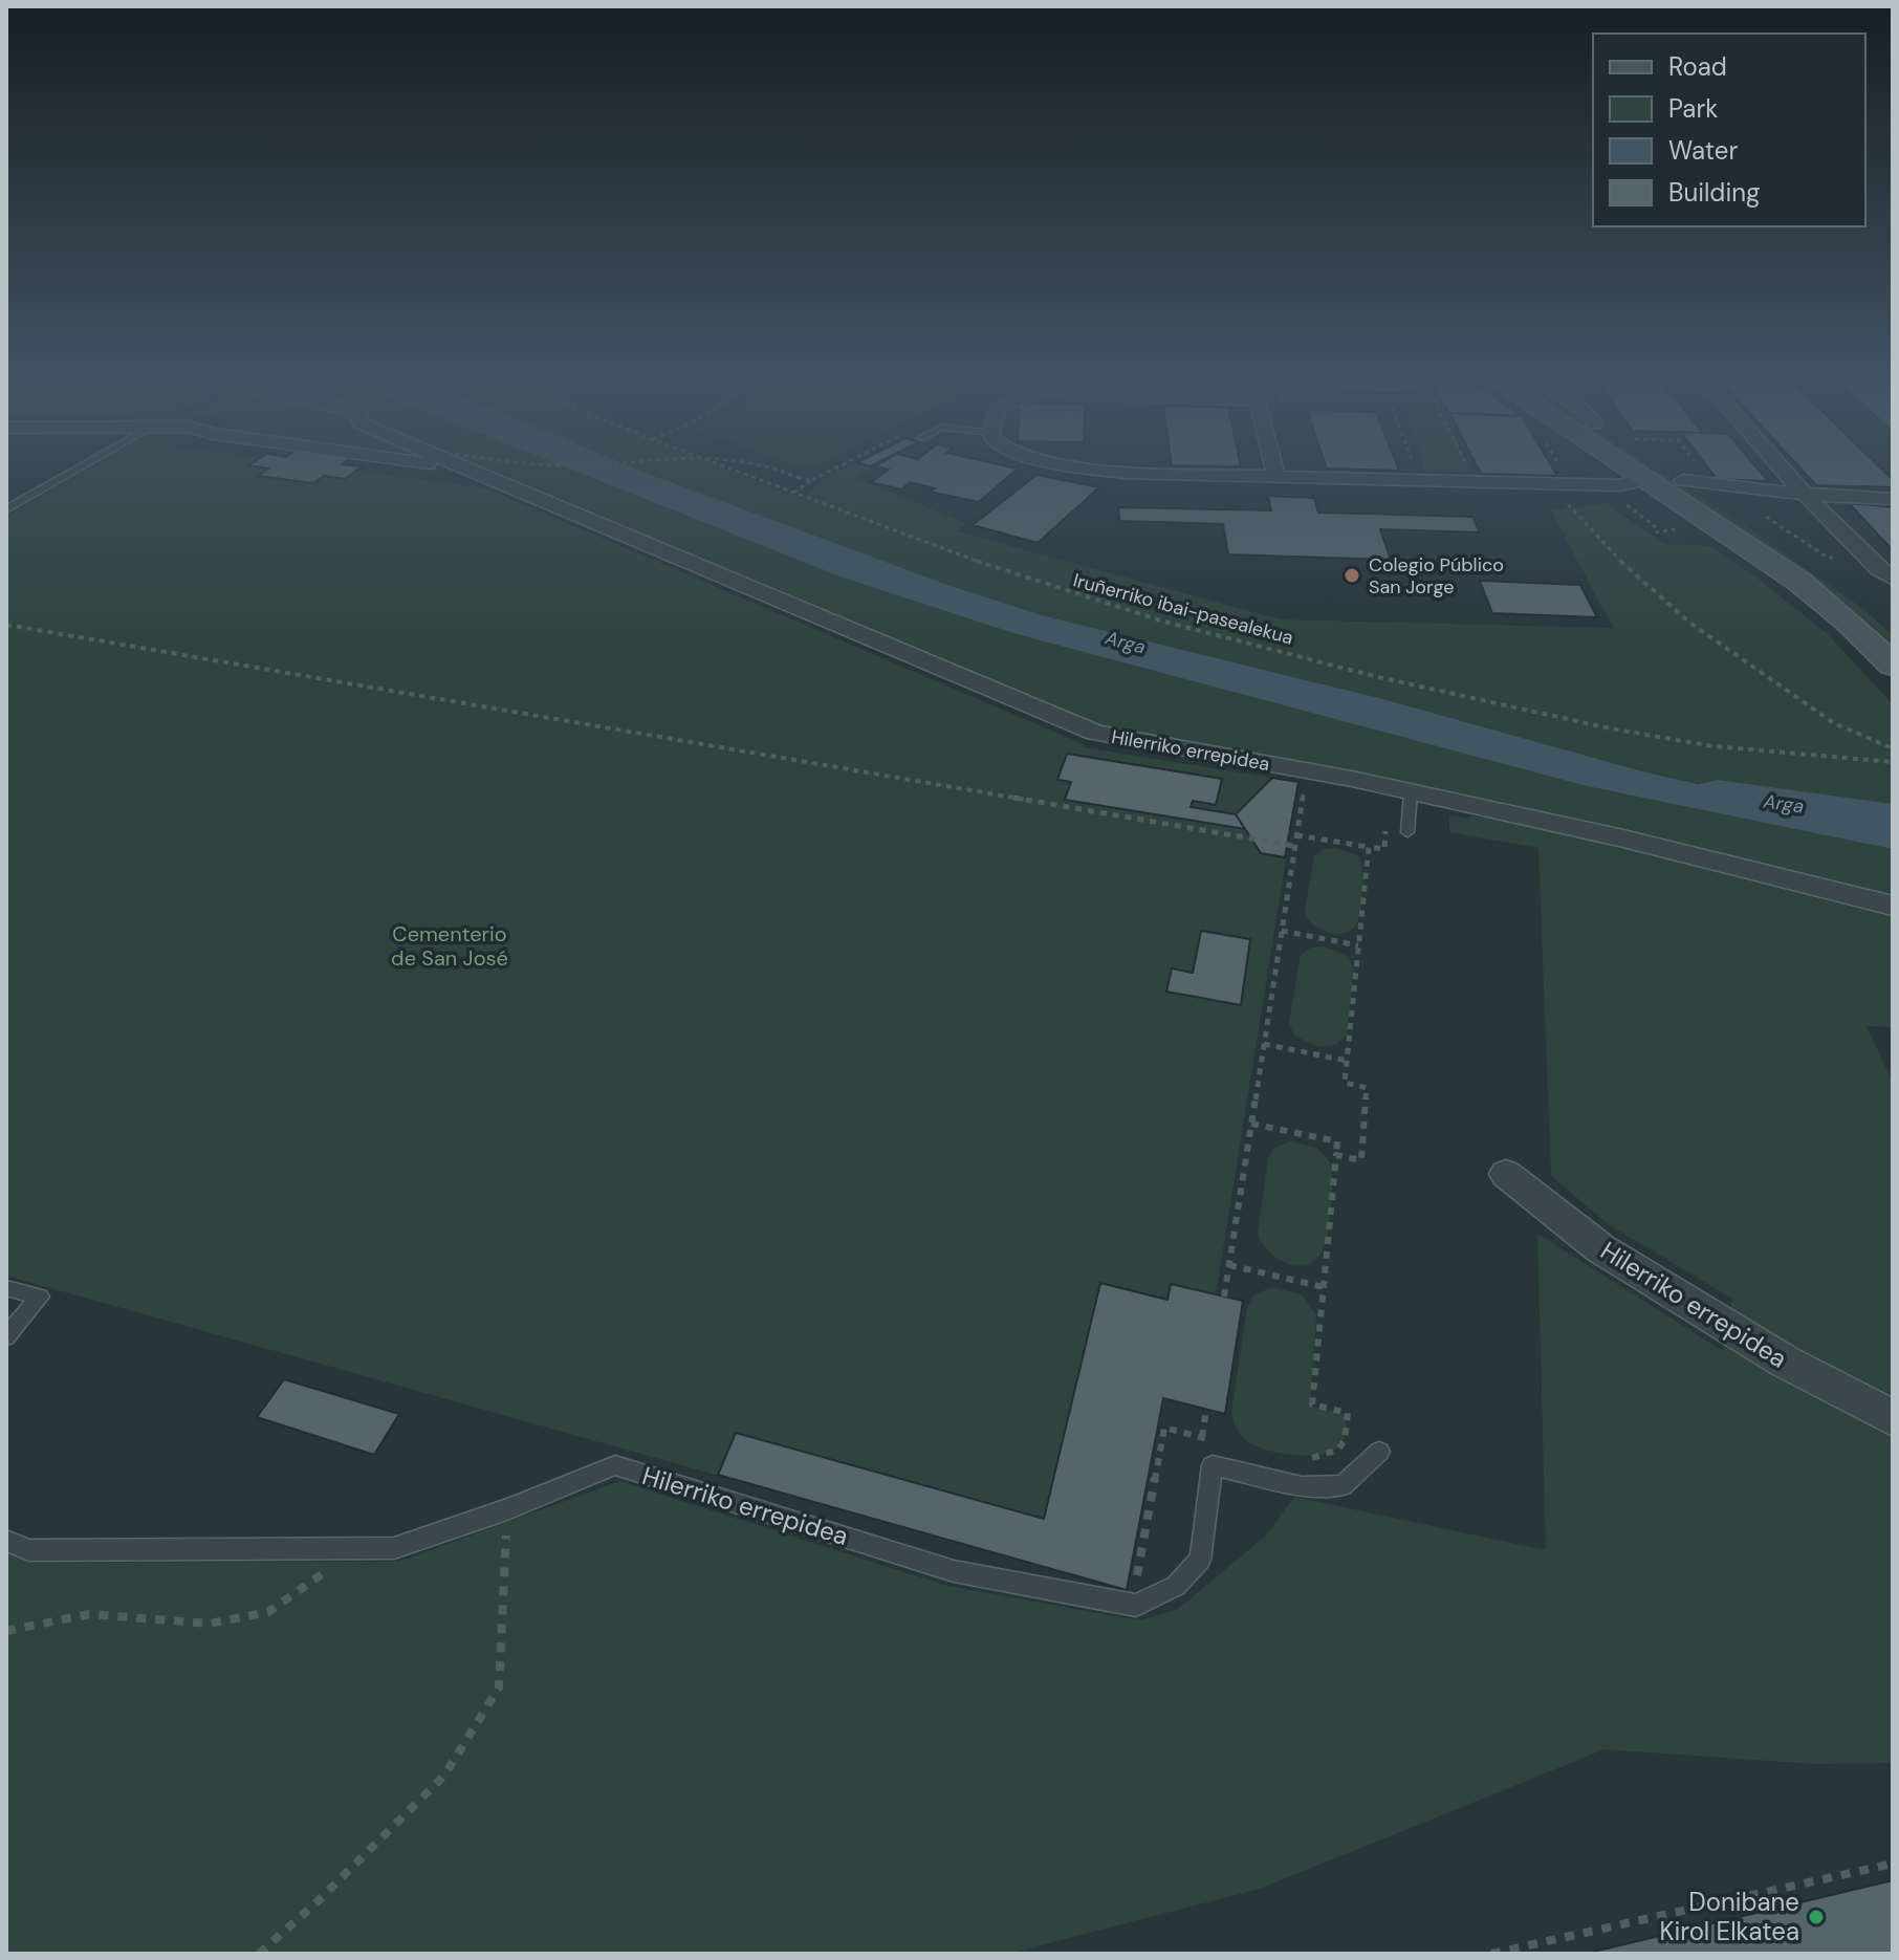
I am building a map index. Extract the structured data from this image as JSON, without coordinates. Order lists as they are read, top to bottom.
{
  "streets": {
    "street": ["Hilerriko errepidea"],
    "path": ["Iruñerriko ibai-pasealekua"]
  },
  "water": ["Arga"],
  "parks": ["Cementerio de San José"],
  "places": ["Colegio Público San Jorge", "Donibane Kirol Elkatea"],
  "legend": [
    "Road",
    "Park",
    "Water",
    "Building"
  ]
}
